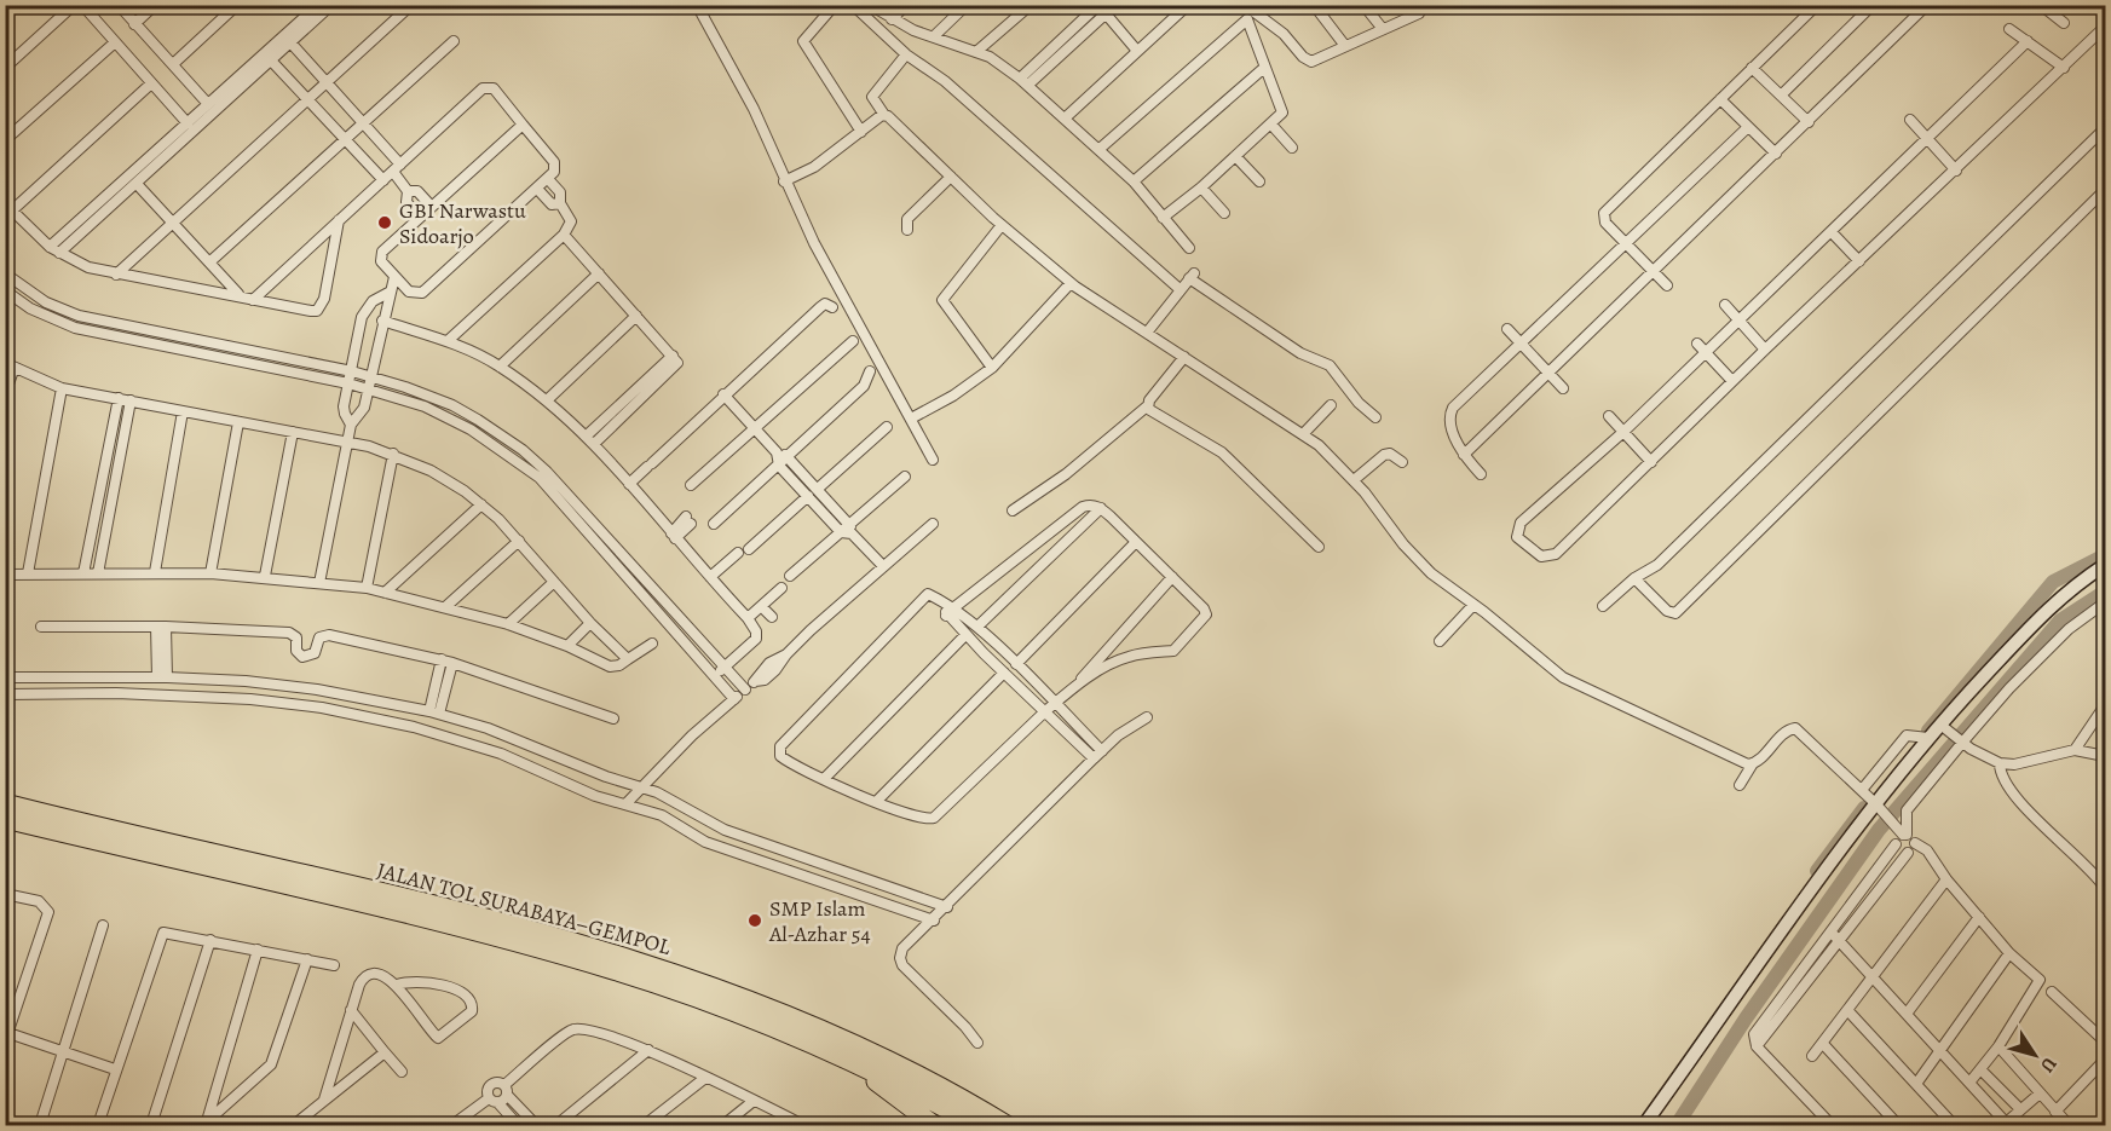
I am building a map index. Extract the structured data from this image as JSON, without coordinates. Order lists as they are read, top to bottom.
{
  "streets": {
    "highway": ["JALAN TOL SURABAYA–GEMPOL"]
  },
  "places": ["GBI Narwastu Sidoarjo", "SMP Islam Al-Azhar 54"],
  "north": "bottom right"
}
